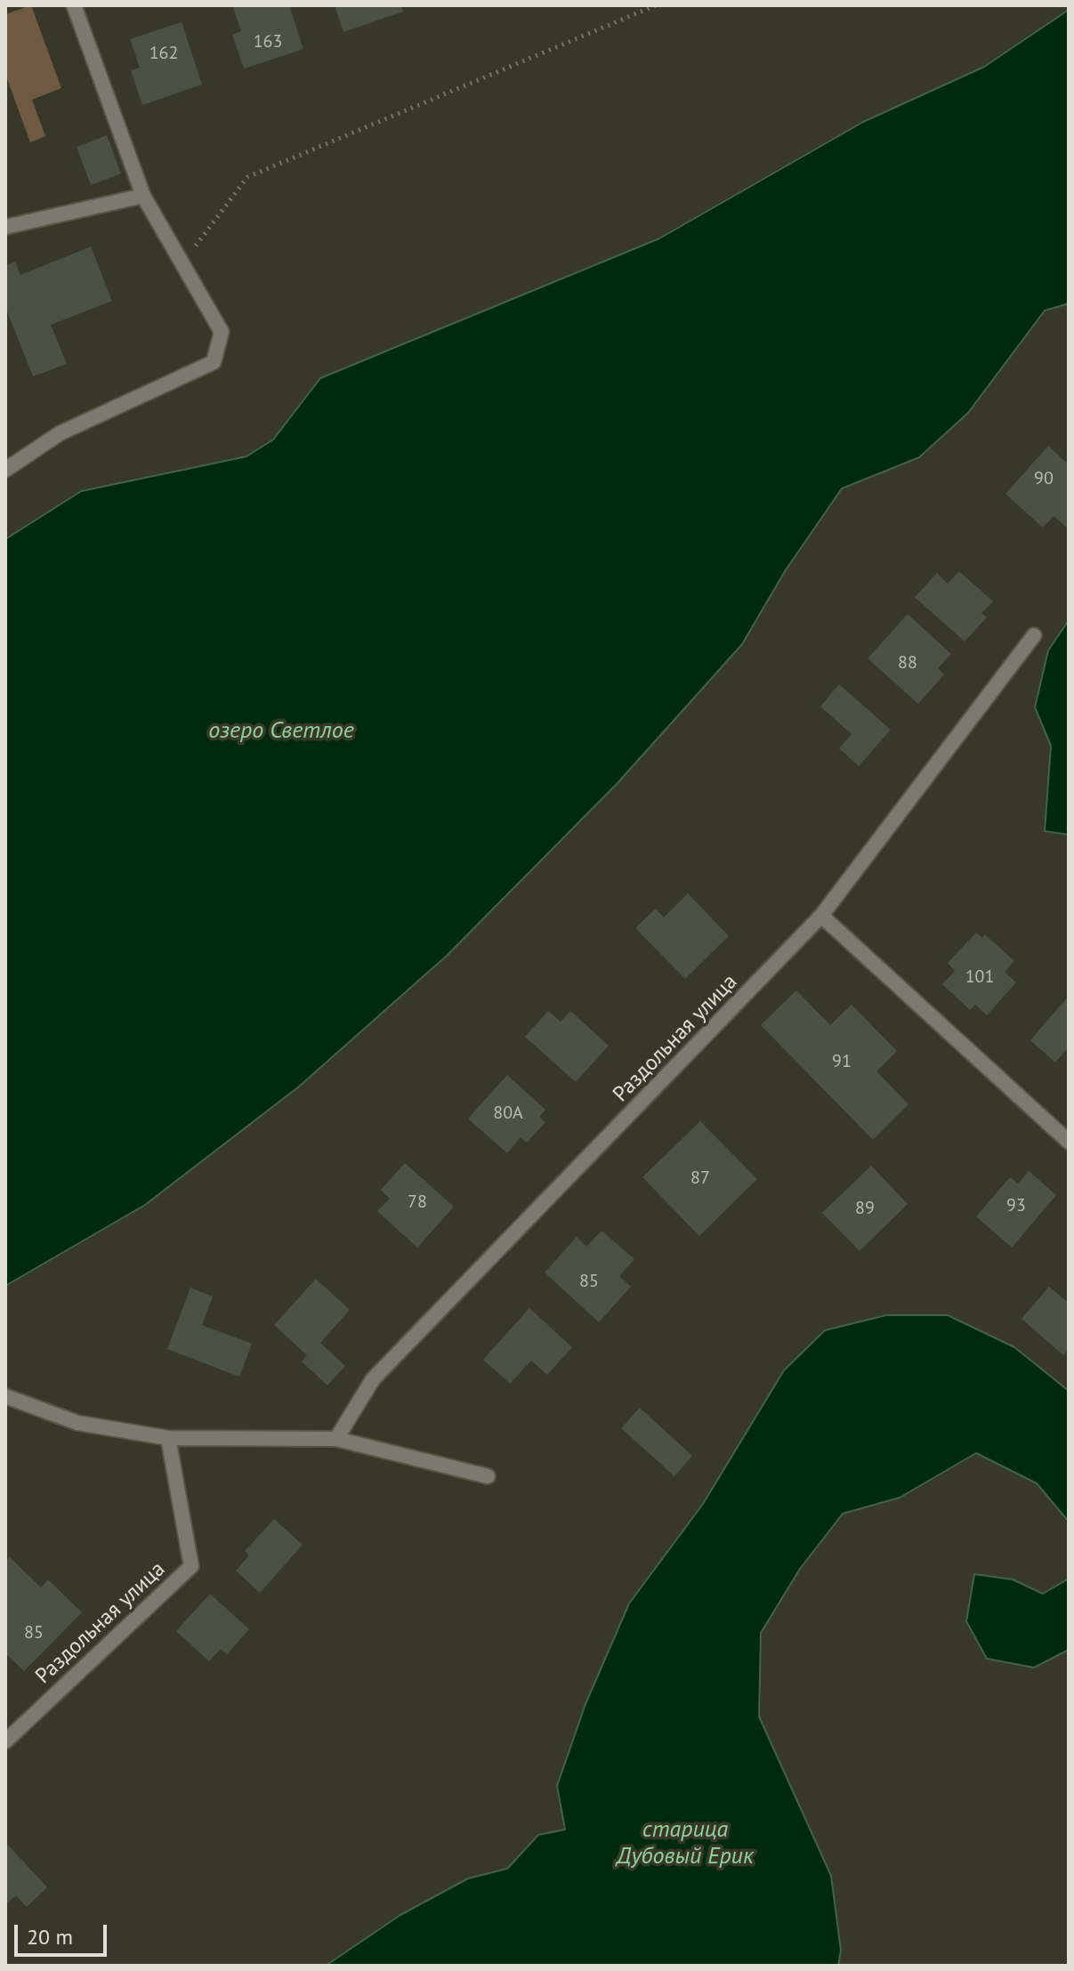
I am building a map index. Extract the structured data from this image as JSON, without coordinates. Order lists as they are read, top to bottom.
{
  "streets": {
    "street": ["Раздольная улица"]
  },
  "water": ["озеро Светлое", "старица Дубовый Ерик"],
  "house_numbers": [
    "163",
    "162",
    "90",
    "88",
    "101",
    "91",
    "80А",
    "87",
    "78",
    "93",
    "89",
    "85",
    "85"
  ],
  "scale_bar": "20 m"
}
